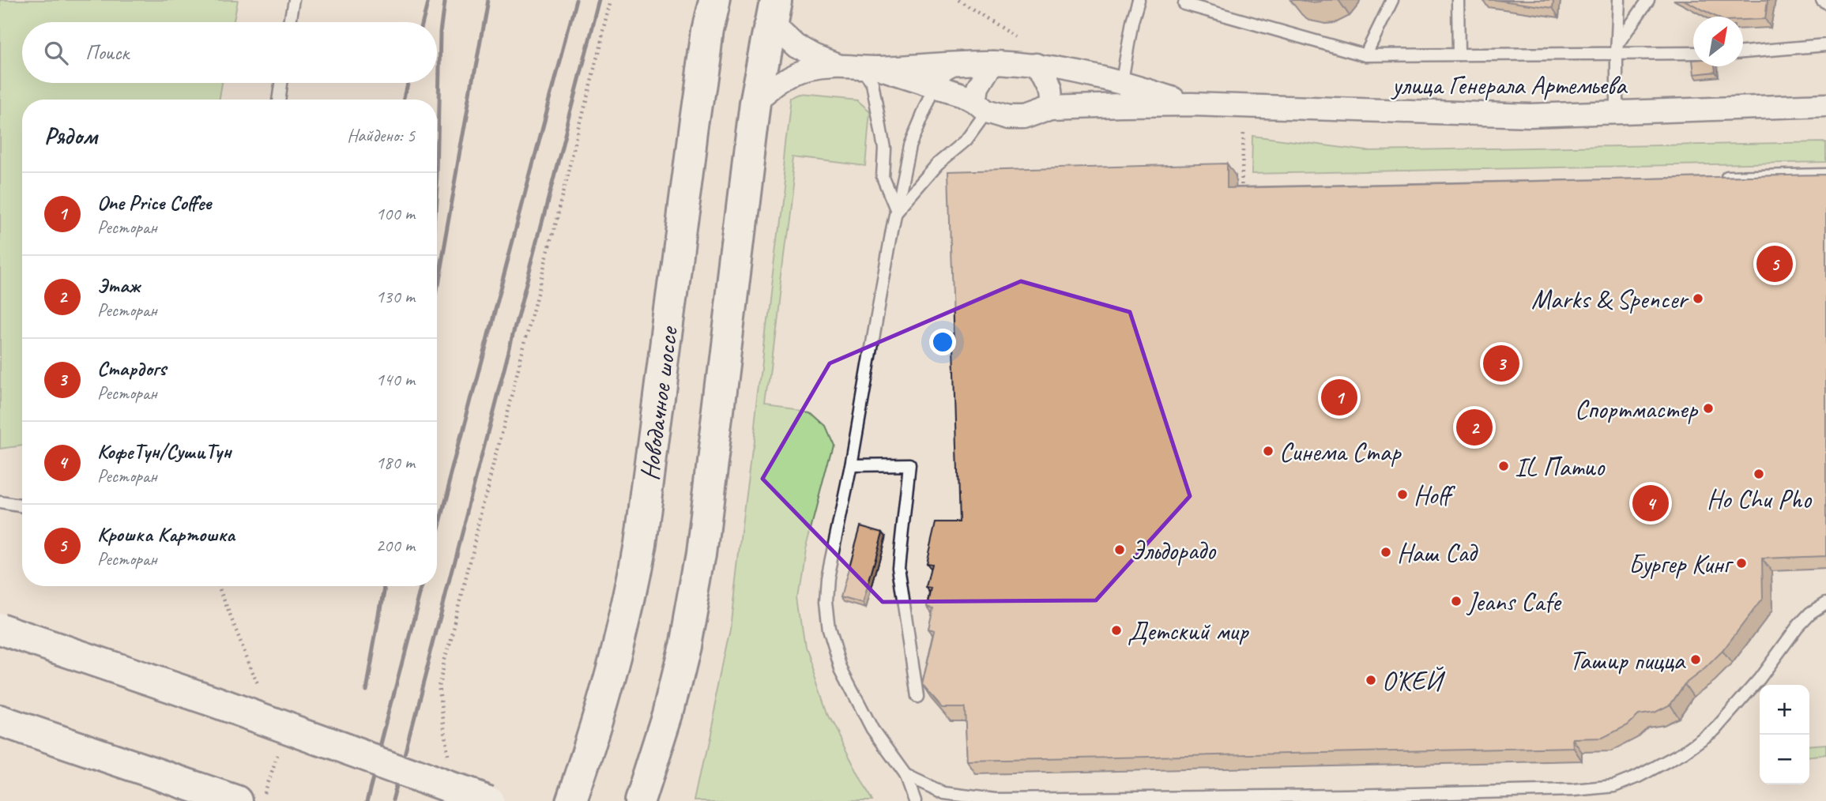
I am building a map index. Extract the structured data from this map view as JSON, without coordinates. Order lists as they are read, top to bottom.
{
  "streets": {
    "main road": ["Новодачное шоссе"],
    "street": ["улица Генерала Артемьева"]
  },
  "places": [
    "Marks & Spencer",
    "Спортмастер",
    "Синема Стар",
    "IL Патио",
    "Ho Chu Pho",
    "Hoff",
    "Эльдорадо",
    "Наш Сад",
    "Бургер Кинг",
    "Jeans Cafe",
    "Детский мир",
    "Ташир пицца",
    "О’КЕЙ"
  ],
  "north": "top right",
  "page": {
    "search": "Поиск",
    "heading": ["Рядом", "Найдено: 5"],
    "list": [
      {
        "mark": "1",
        "name": "One Price Coffee",
        "note": "Ресторан",
        "value": "100 m"
      },
      {
        "mark": "2",
        "name": "Этаж",
        "note": "Ресторан",
        "value": "130 m"
      },
      {
        "mark": "3",
        "name": "Стардогs",
        "note": "Ресторан",
        "value": "140 m"
      },
      {
        "mark": "4",
        "name": "КофеТун/СушиТун",
        "note": "Ресторан",
        "value": "180 m"
      },
      {
        "mark": "5",
        "name": "Крошка Картошка",
        "note": "Ресторан",
        "value": "200 m"
      }
    ],
    "pins": [
      "5",
      "3",
      "1",
      "2",
      "4"
    ],
    "map_buttons": ["+", "−"]
  }
}
